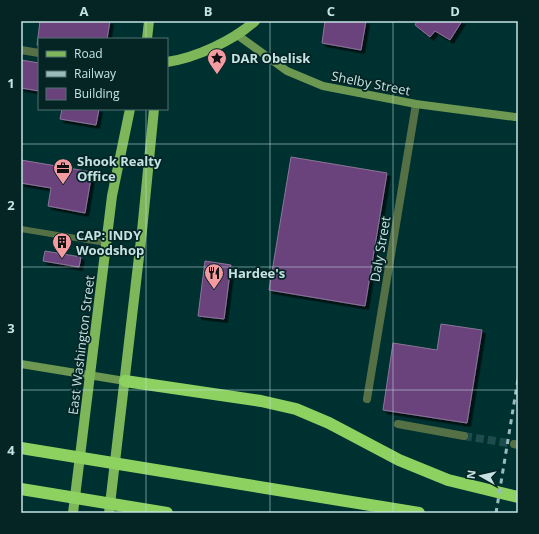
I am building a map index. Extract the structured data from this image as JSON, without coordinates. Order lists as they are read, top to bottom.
{
  "streets": {
    "main road": ["Shelby Street", "East Washington Street"],
    "street": ["Daly Street"]
  },
  "crossings": [
    ["Shelby Street", "Daly Street"]
  ],
  "places": {
    "place": ["DAR Obelisk"],
    "office": ["Shook Realty Office"],
    "building": ["CAP: INDY Woodshop"],
    "restaurant": ["Hardee's"]
  },
  "legend": ["Road", "Railway", "Building"],
  "north": "left",
  "grid": {
    "columns": [
      "A",
      "B",
      "C",
      "D"
    ],
    "rows": [
      "1",
      "2",
      "3",
      "4"
    ]
  }
}
